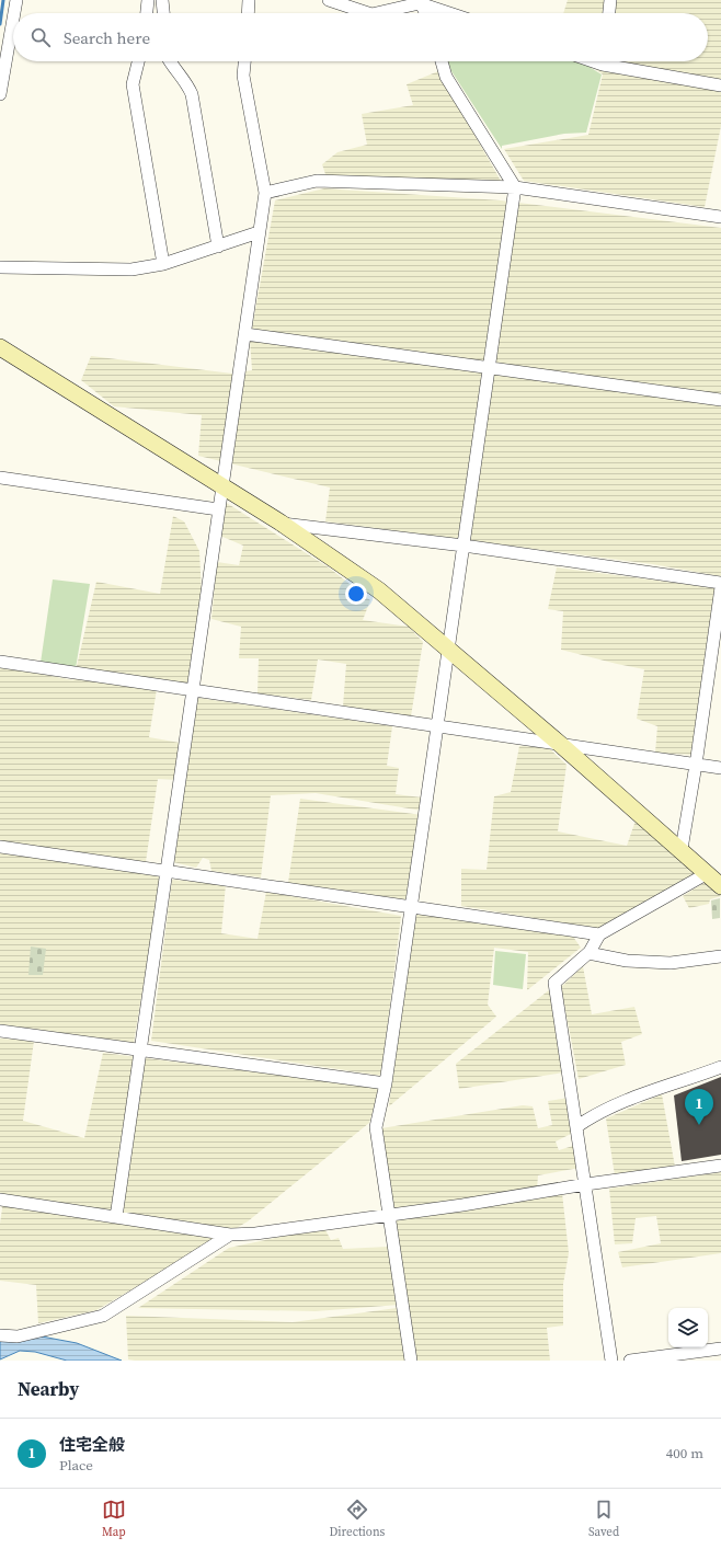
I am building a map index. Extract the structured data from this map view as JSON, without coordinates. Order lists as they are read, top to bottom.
{
  "page": {
    "search": "Search here",
    "pins": "1",
    "heading": "Nearby",
    "list": [
      {
        "mark": "1",
        "name": "住宅全般",
        "note": "Place",
        "value": "400 m"
      }
    ],
    "nav": ["Map", "Directions", "Saved"]
  }
}
